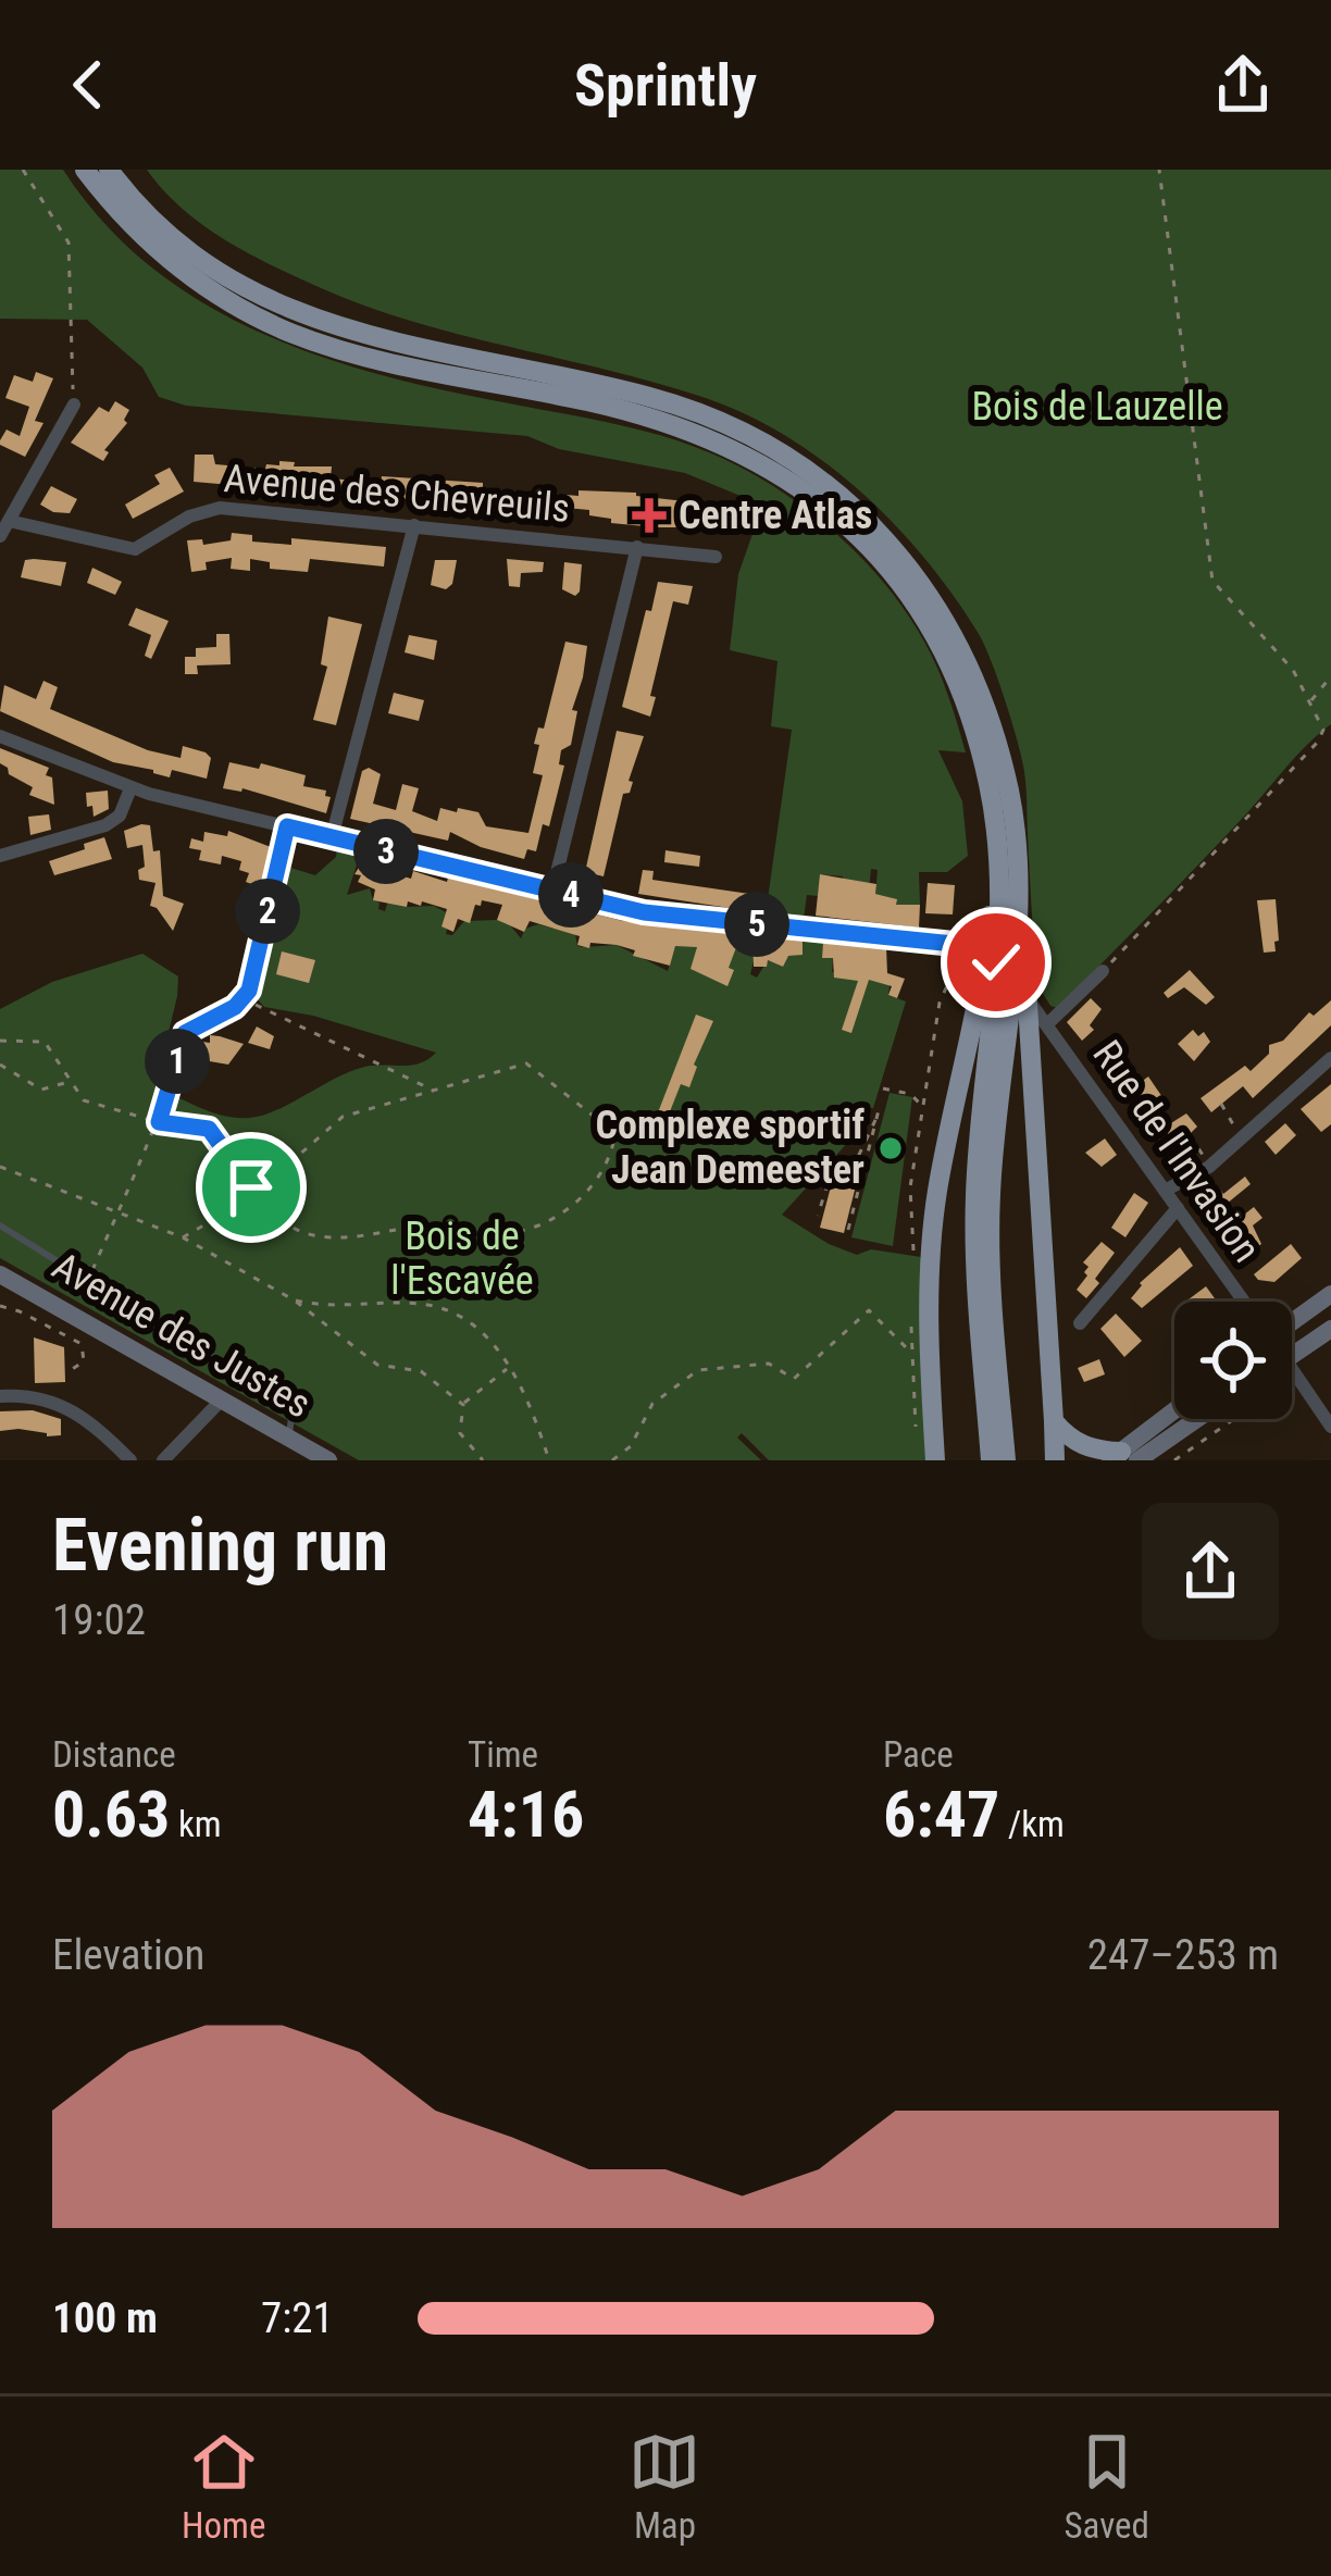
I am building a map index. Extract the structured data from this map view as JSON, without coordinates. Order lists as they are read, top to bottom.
{
  "streets": {
    "main road": ["Avenue des Justes"],
    "street": ["Avenue des Chevreuils", "Rue de l'Invasion"]
  },
  "parks": ["Bois de Lauzelle", "Bois de l'Escavée"],
  "places": {
    "health": ["Centre Atlas"],
    "other": ["Complexe sportif Jean Demeester"]
  },
  "page": {
    "header": "Sprintly",
    "pins": [
      "3",
      "4",
      "2",
      "5",
      "1"
    ],
    "heading": ["Evening run", "19:02"],
    "stats": [
      ["Distance", "0.63 km"],
      ["Time", "4:16"],
      ["Pace", "6:47 /km"]
    ],
    "chart": ["Elevation", "247–253 m"],
    "list": [
      {
        "name": "100 m",
        "note": "7:21"
      }
    ],
    "tabs": ["Home", "Map", "Saved"]
  }
}
